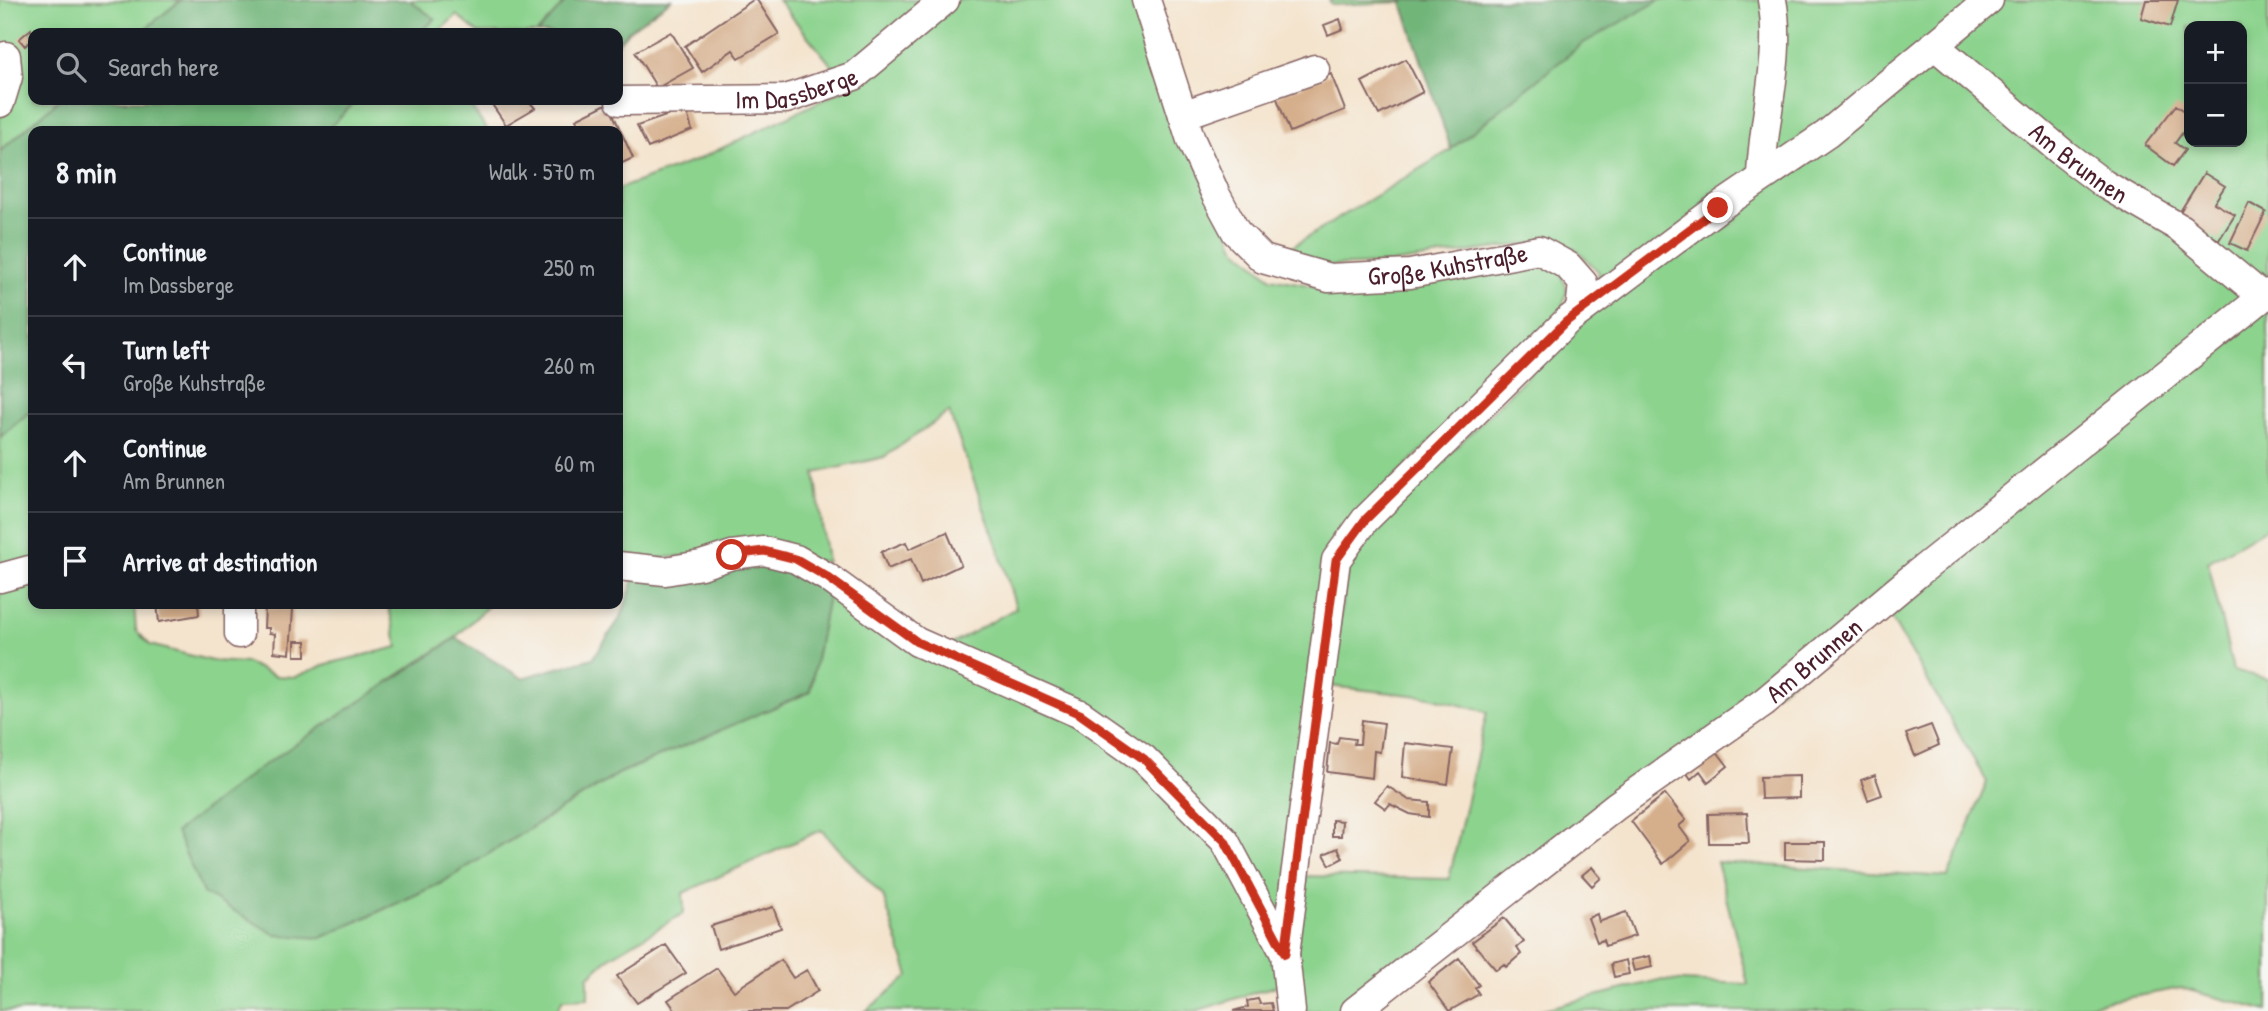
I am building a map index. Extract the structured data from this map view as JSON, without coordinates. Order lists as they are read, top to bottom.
{
  "streets": {
    "street": ["Im Dassberge", "Am Brunnen", "Große Kuhstraße"]
  },
  "page": {
    "map_buttons": ["+", "−"],
    "search": "Search here",
    "heading": ["8 min", "Walk · 570 m"],
    "list": [
      ["Continue", "Im Dassberge", "250 m"],
      ["Turn left", "Große Kuhstraße", "260 m"],
      ["Continue", "Am Brunnen", "60 m"],
      "Arrive at destination"
    ]
  }
}
